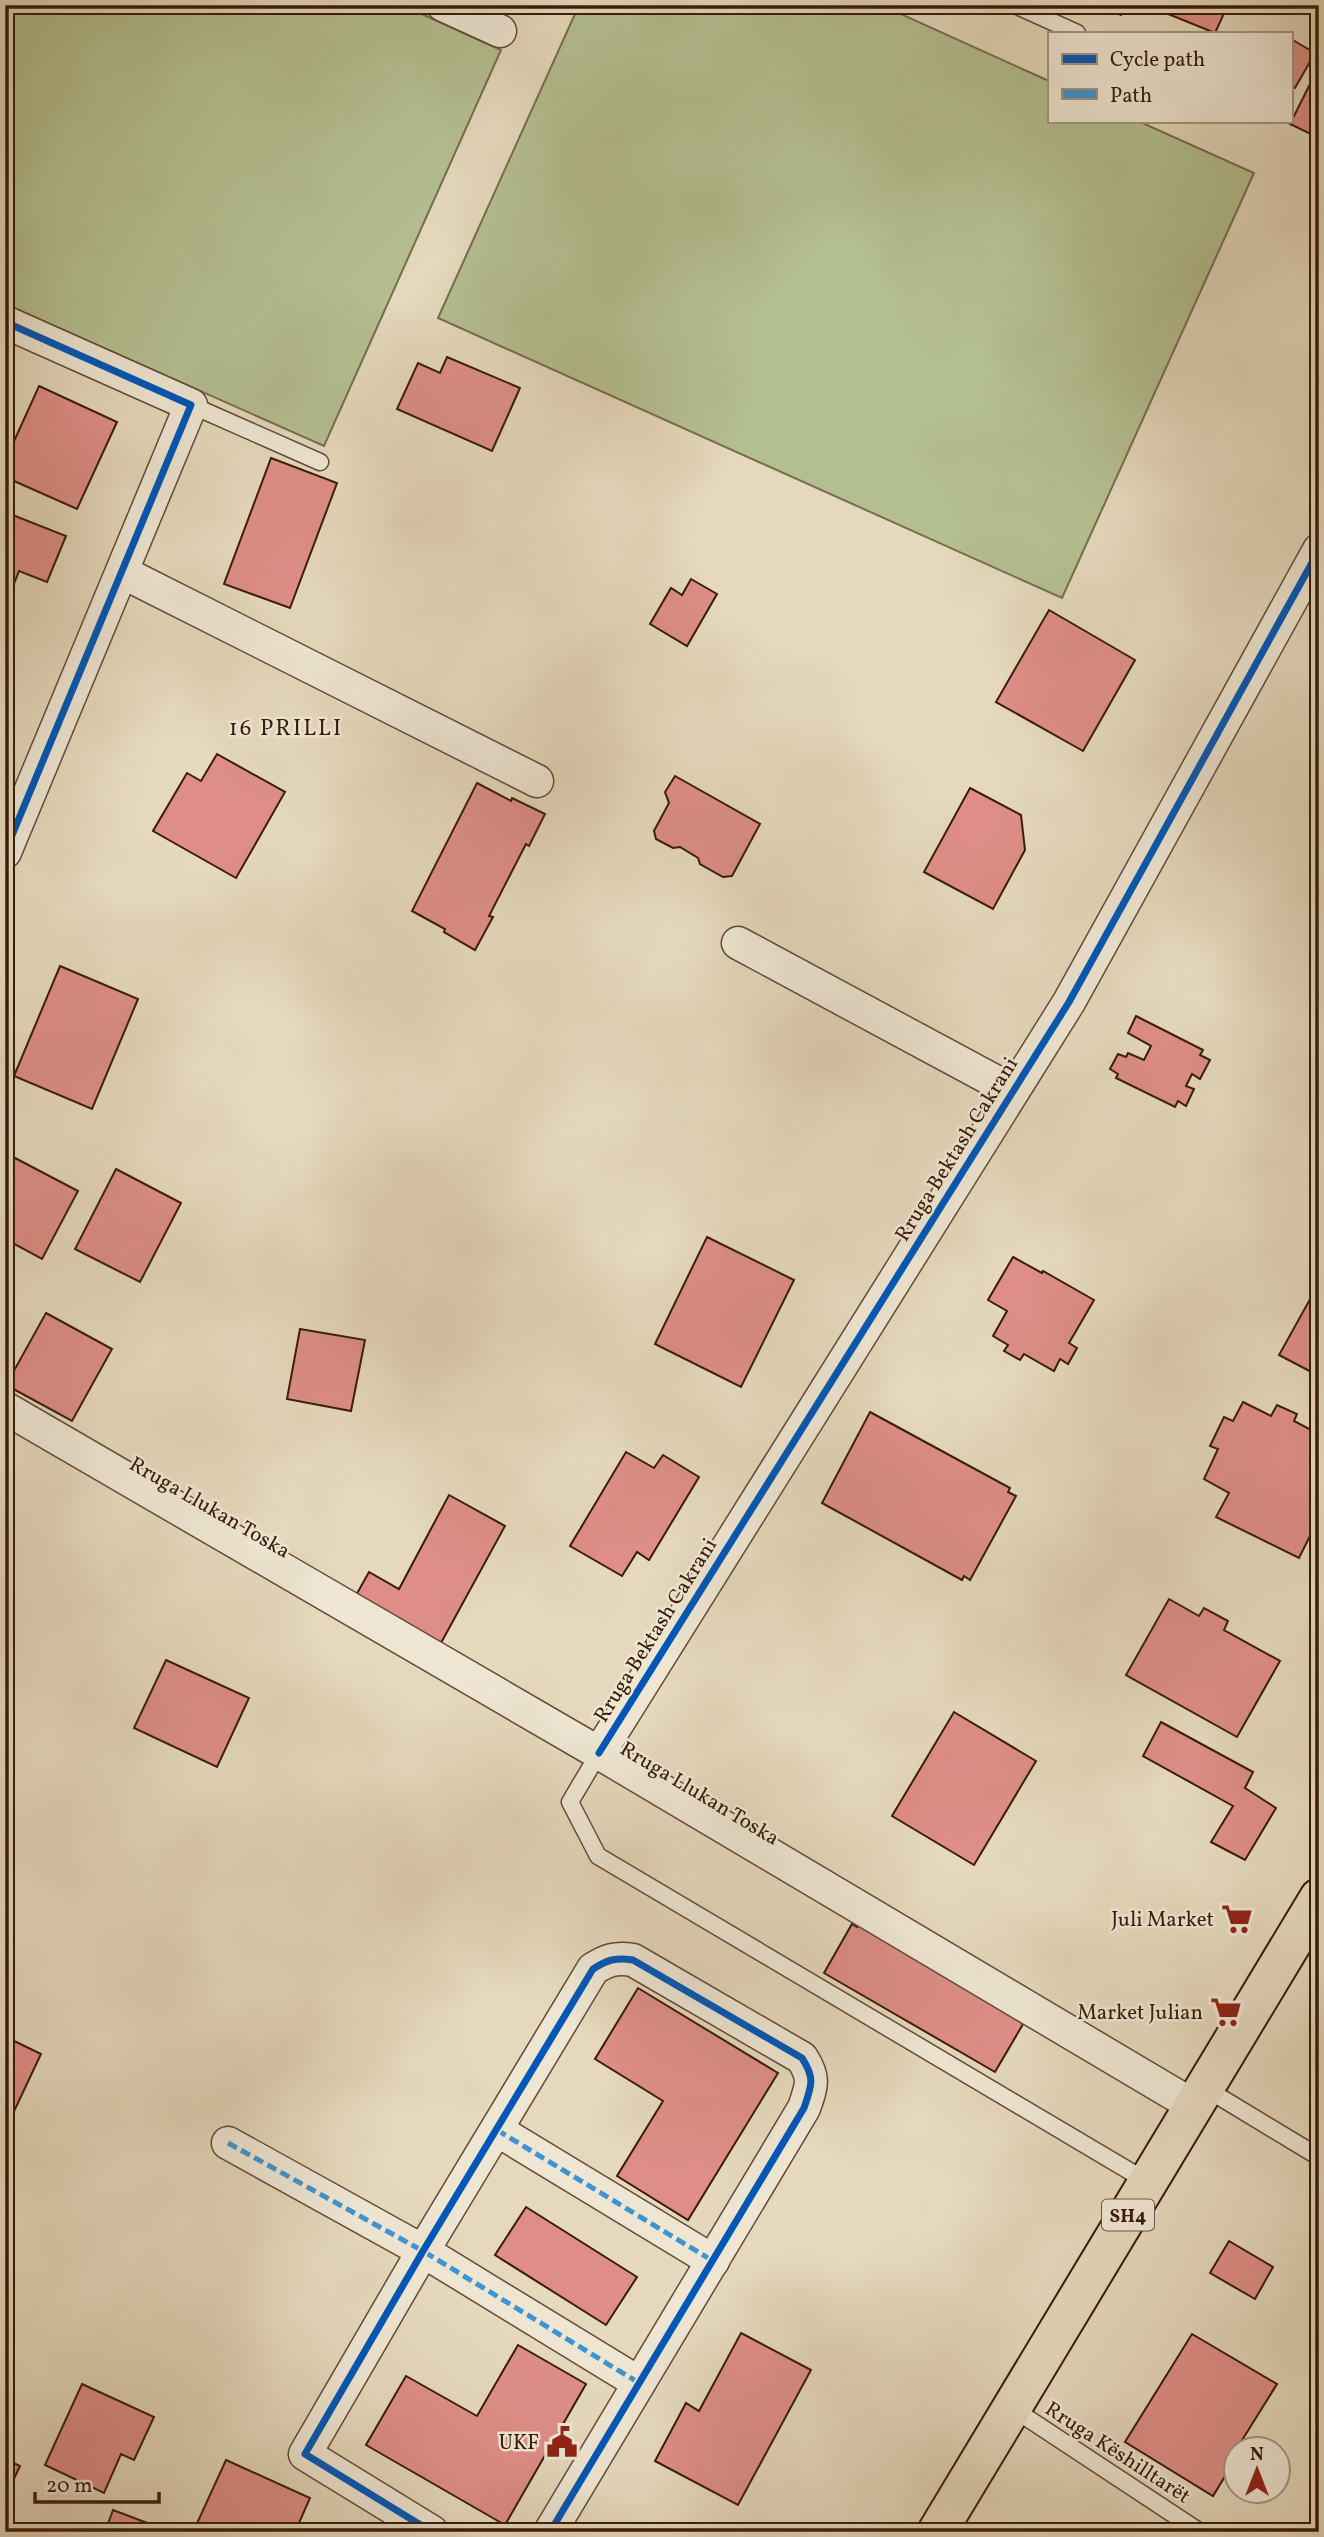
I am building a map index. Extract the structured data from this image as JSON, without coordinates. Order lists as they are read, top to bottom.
{
  "streets": {
    "main road": ["SH4"],
    "street": ["Rruga Bektash Cakrani", "Rruga Llukan Toska"],
    "lane": ["Rruga Këshilltarët"]
  },
  "crossings": [
    ["Rruga Bektash Cakrani", "Rruga Llukan Toska"],
    ["Rruga Llukan Toska", "SH4"],
    ["SH4", "Rruga Këshilltarët"]
  ],
  "districts": ["16 PRILLI"],
  "places": {
    "supermarket": ["Juli Market", "Market Julian"],
    "public building": ["UKF"]
  },
  "legend": ["Cycle path", "Path"],
  "scale_bar": "20 m",
  "north": "top"
}
